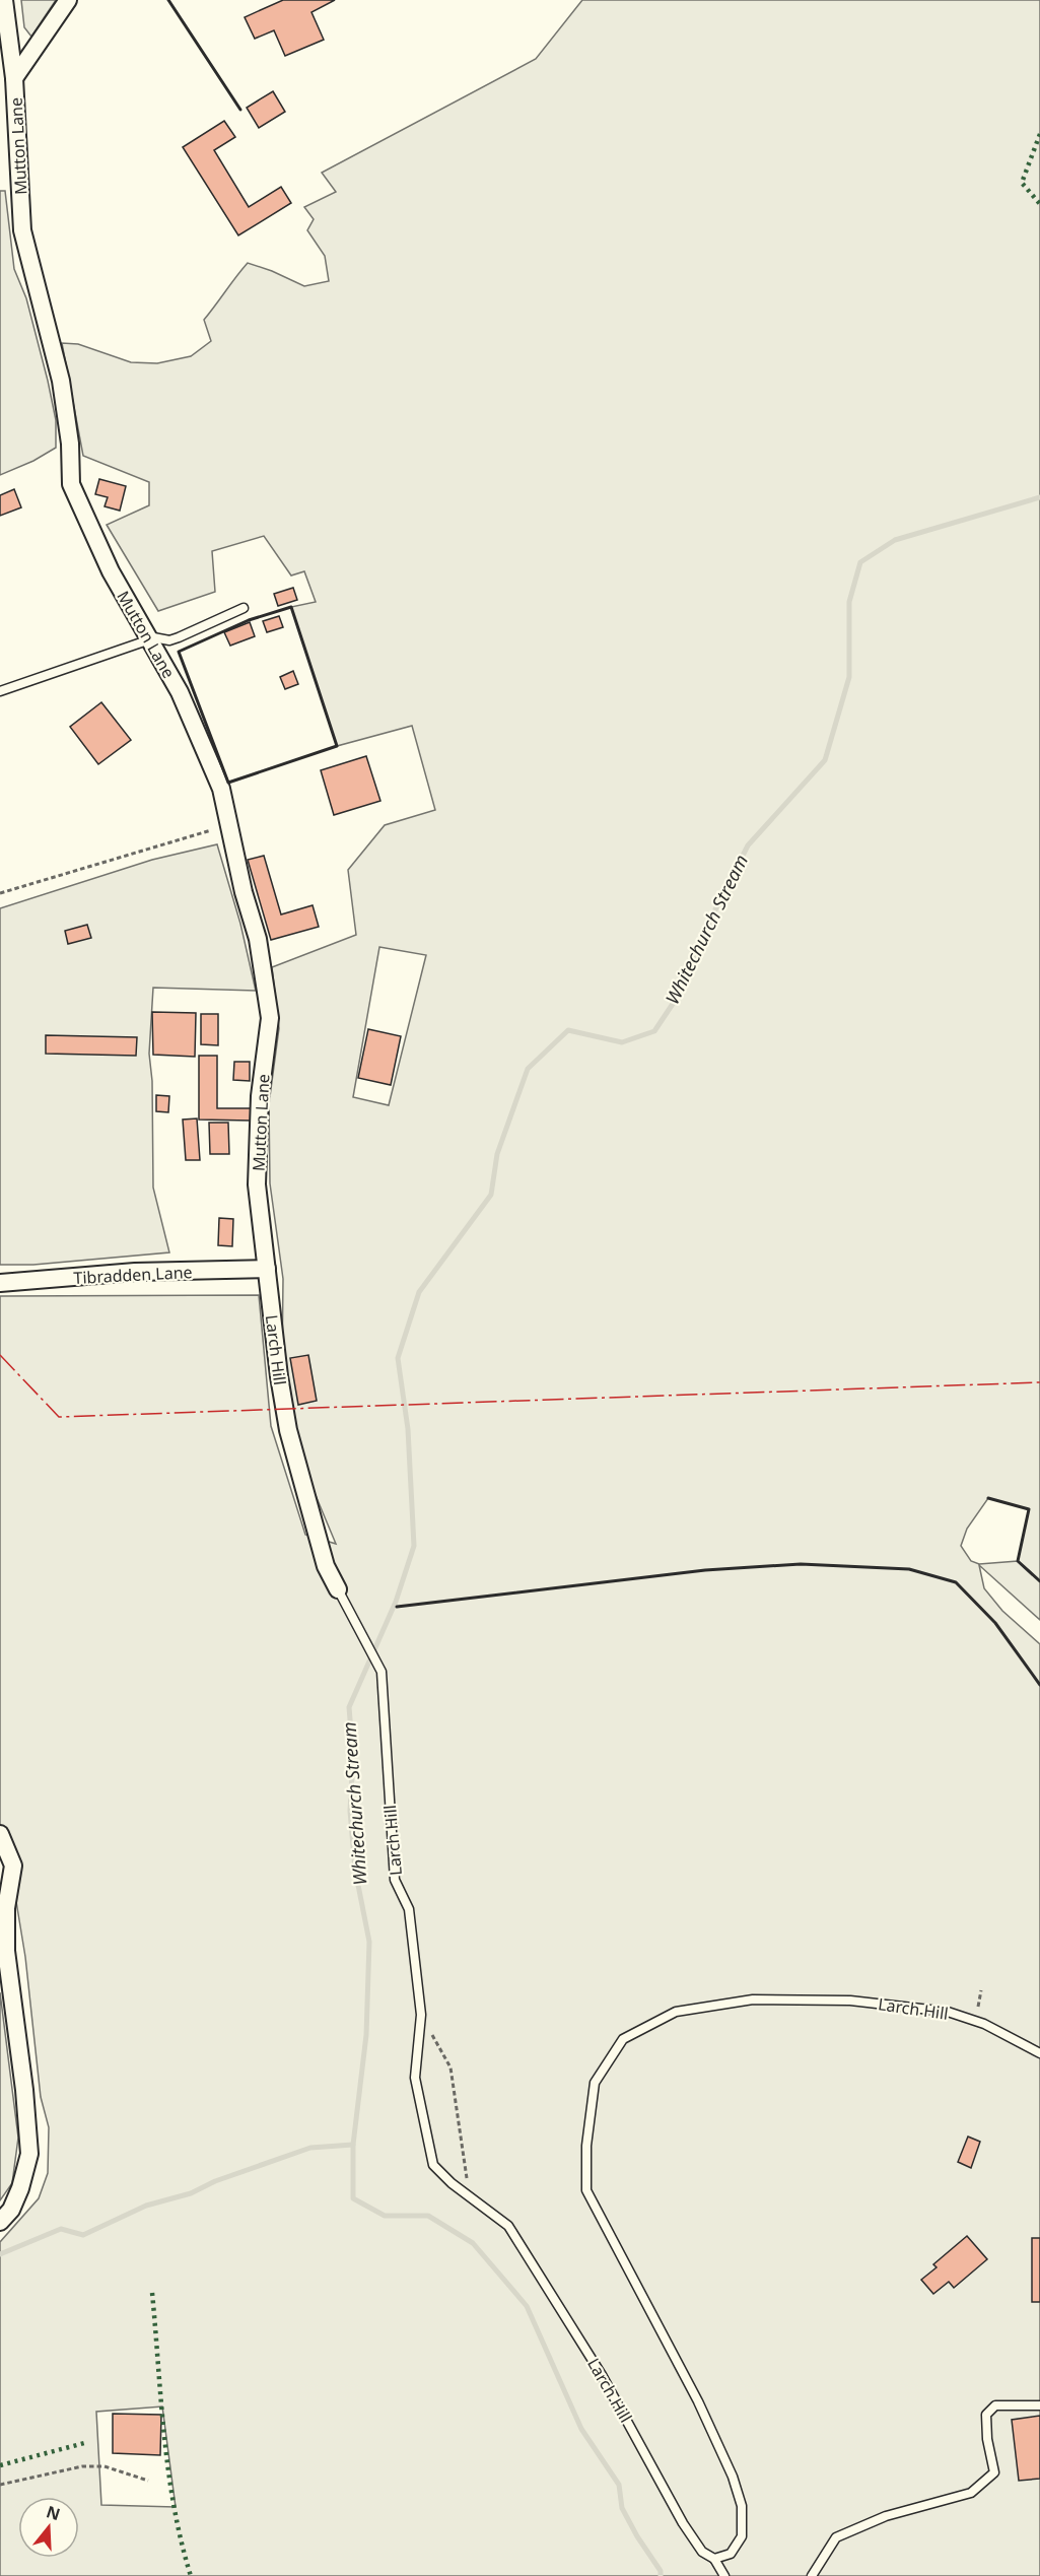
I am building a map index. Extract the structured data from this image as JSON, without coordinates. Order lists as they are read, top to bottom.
{
  "streets": {
    "street": ["Mutton Lane", "Tibradden Lane", "Larch Hill"]
  },
  "crossings": [
    ["Mutton Lane", "Tibradden Lane"],
    ["Mutton Lane", "Larch Hill"],
    ["Tibradden Lane", "Larch Hill"]
  ],
  "water": ["Whitechurch Stream"],
  "north": "top"
}
